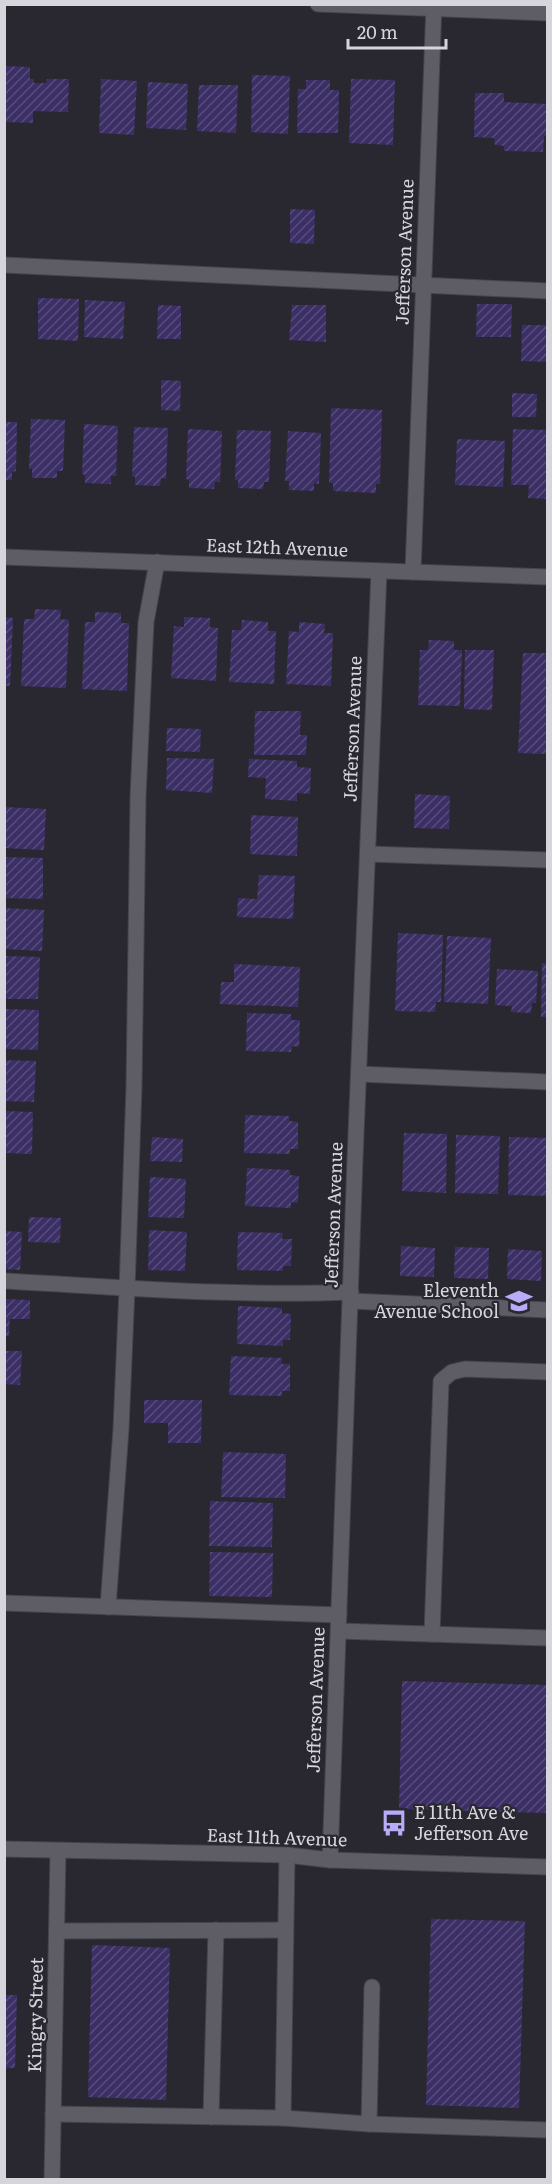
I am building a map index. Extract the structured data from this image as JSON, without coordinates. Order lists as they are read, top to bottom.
{
  "streets": {
    "street": [
      "Jefferson Avenue",
      "East 12th Avenue",
      "East 11th Avenue",
      "Kingry Street"
    ]
  },
  "crossings": [
    ["Jefferson Avenue", "East 12th Avenue"],
    ["Jefferson Avenue", "East 11th Avenue"],
    ["East 11th Avenue", "Kingry Street"]
  ],
  "places": {
    "school or university": ["Eleventh Avenue School"],
    "bus stop": ["E 11th Ave & Jefferson Ave"]
  },
  "scale_bar": "20 m"
}
